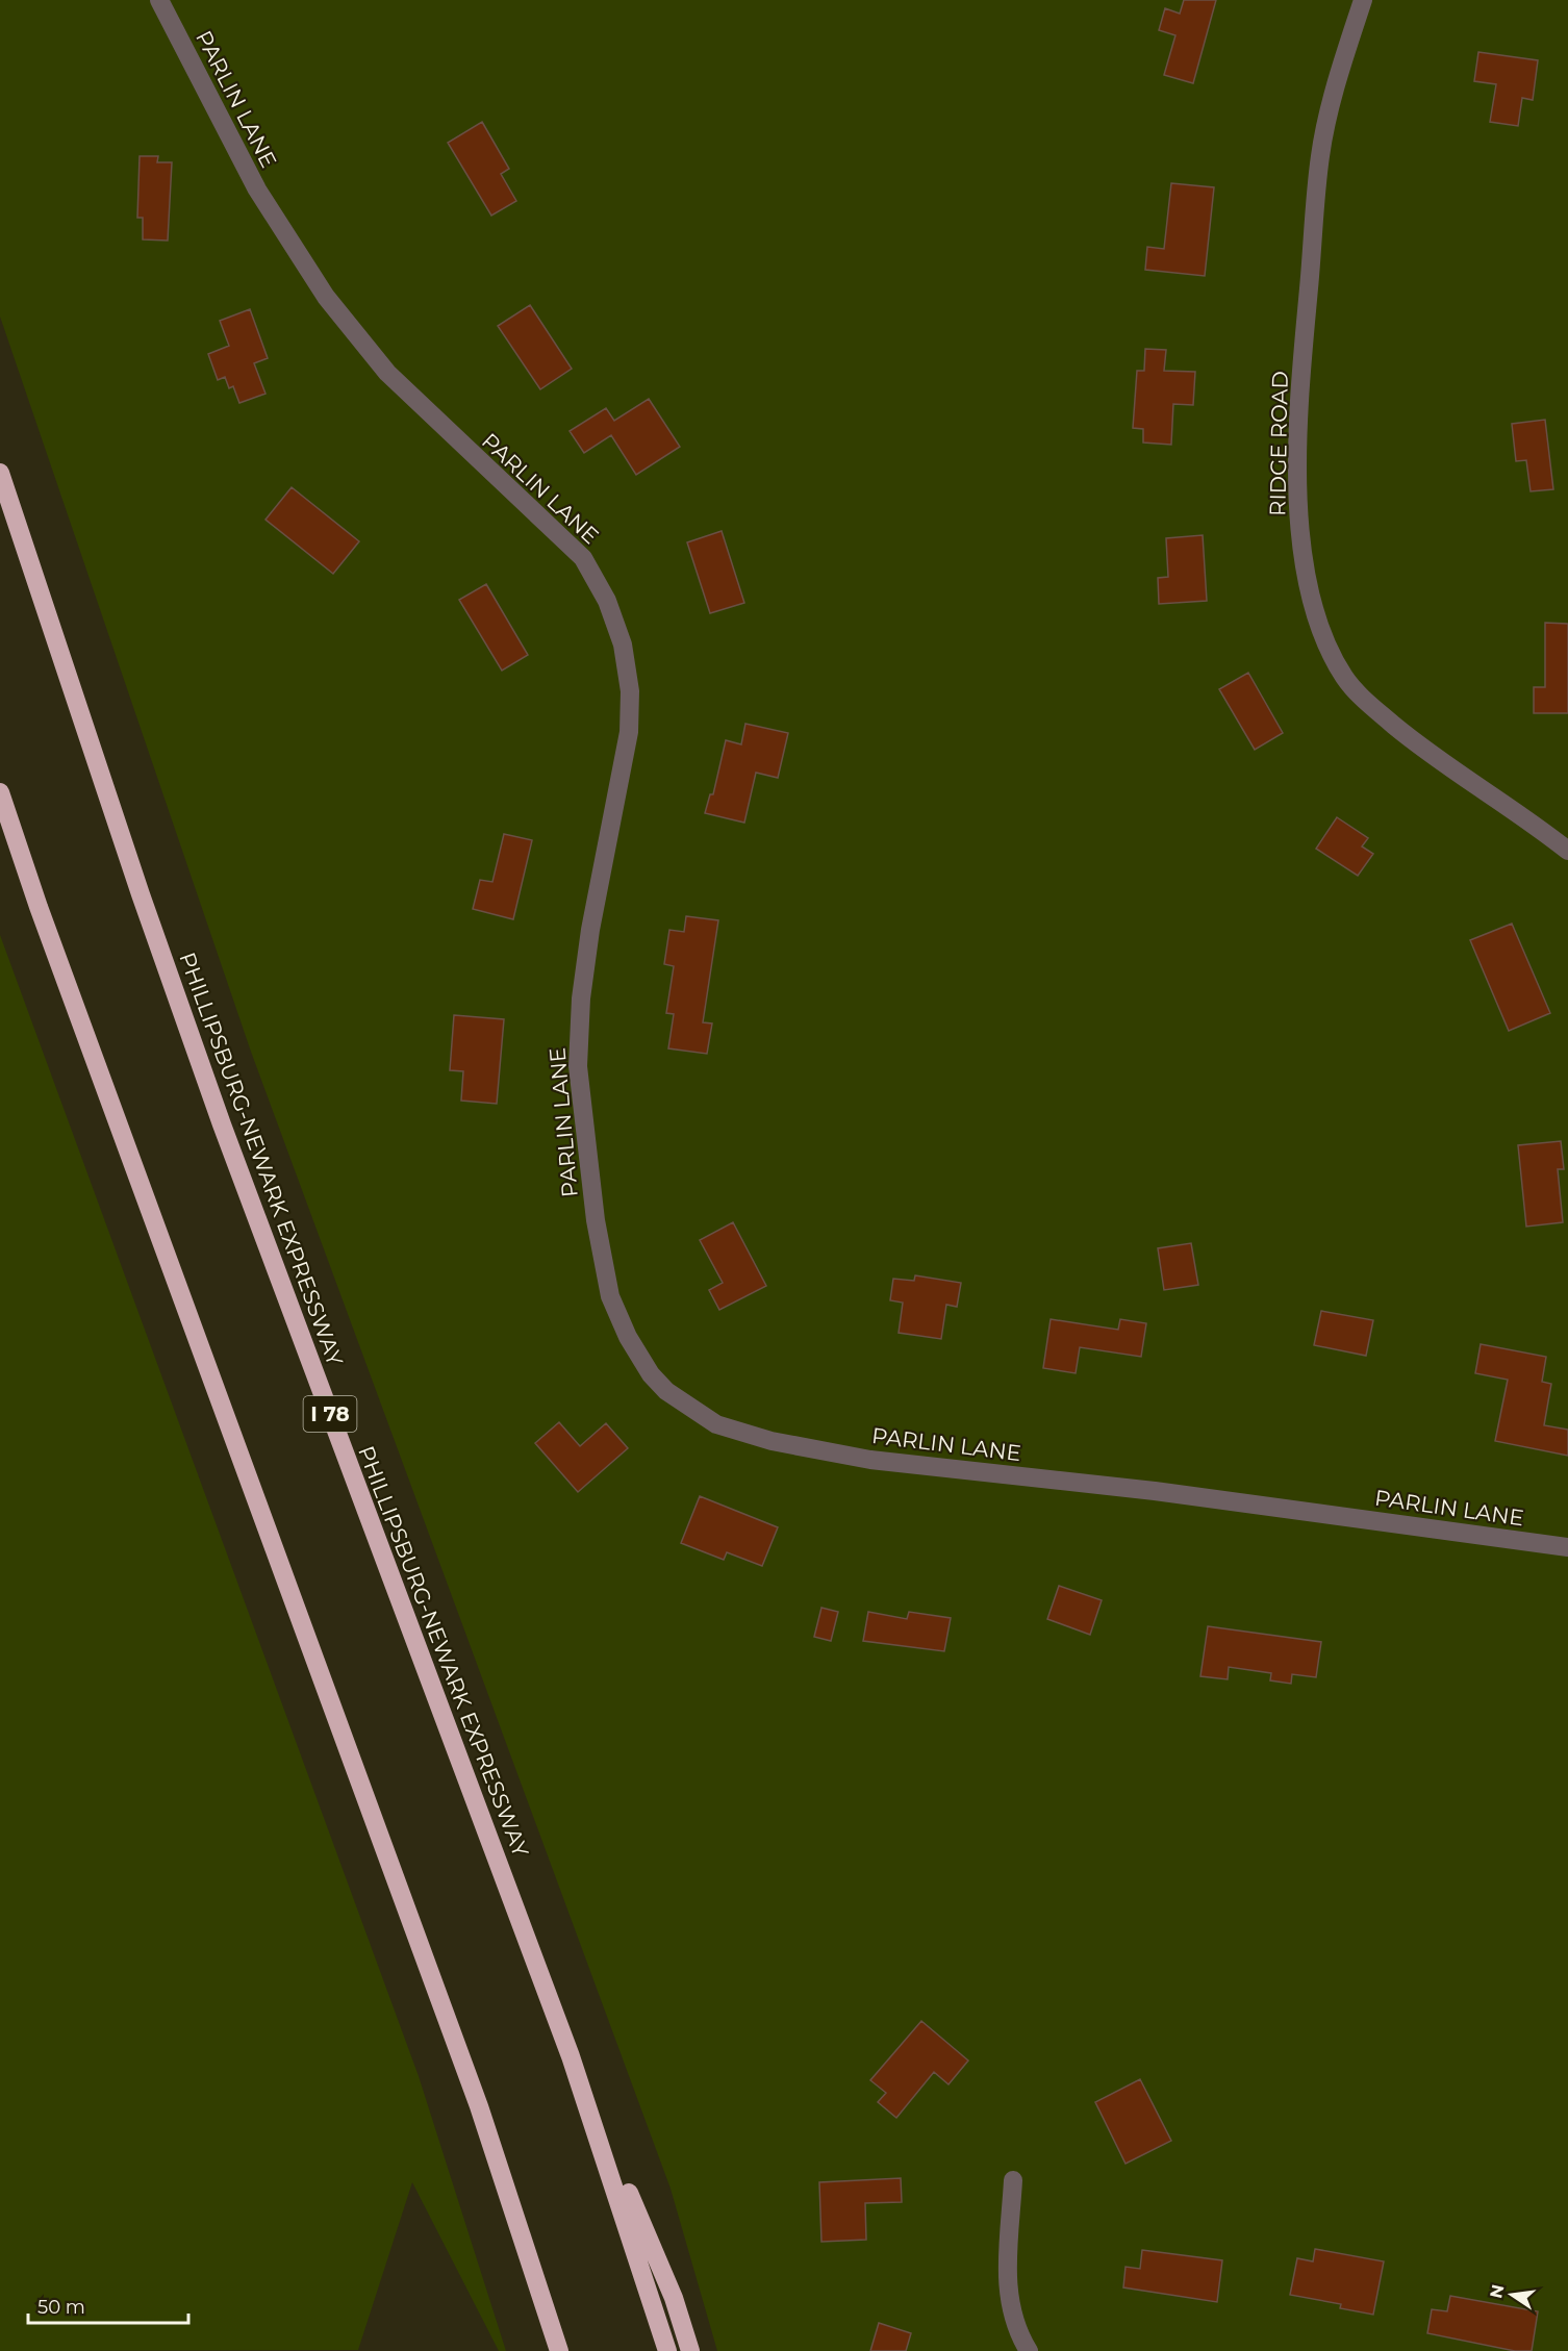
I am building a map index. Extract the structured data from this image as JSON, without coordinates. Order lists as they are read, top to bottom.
{
  "streets": {
    "highway": ["PHILLIPSBURG-NEWARK EXPRESSWAY", "I 78"],
    "street": ["PARLIN LANE", "RIDGE ROAD"]
  },
  "scale_bar": "50 m",
  "north": "left"
}
